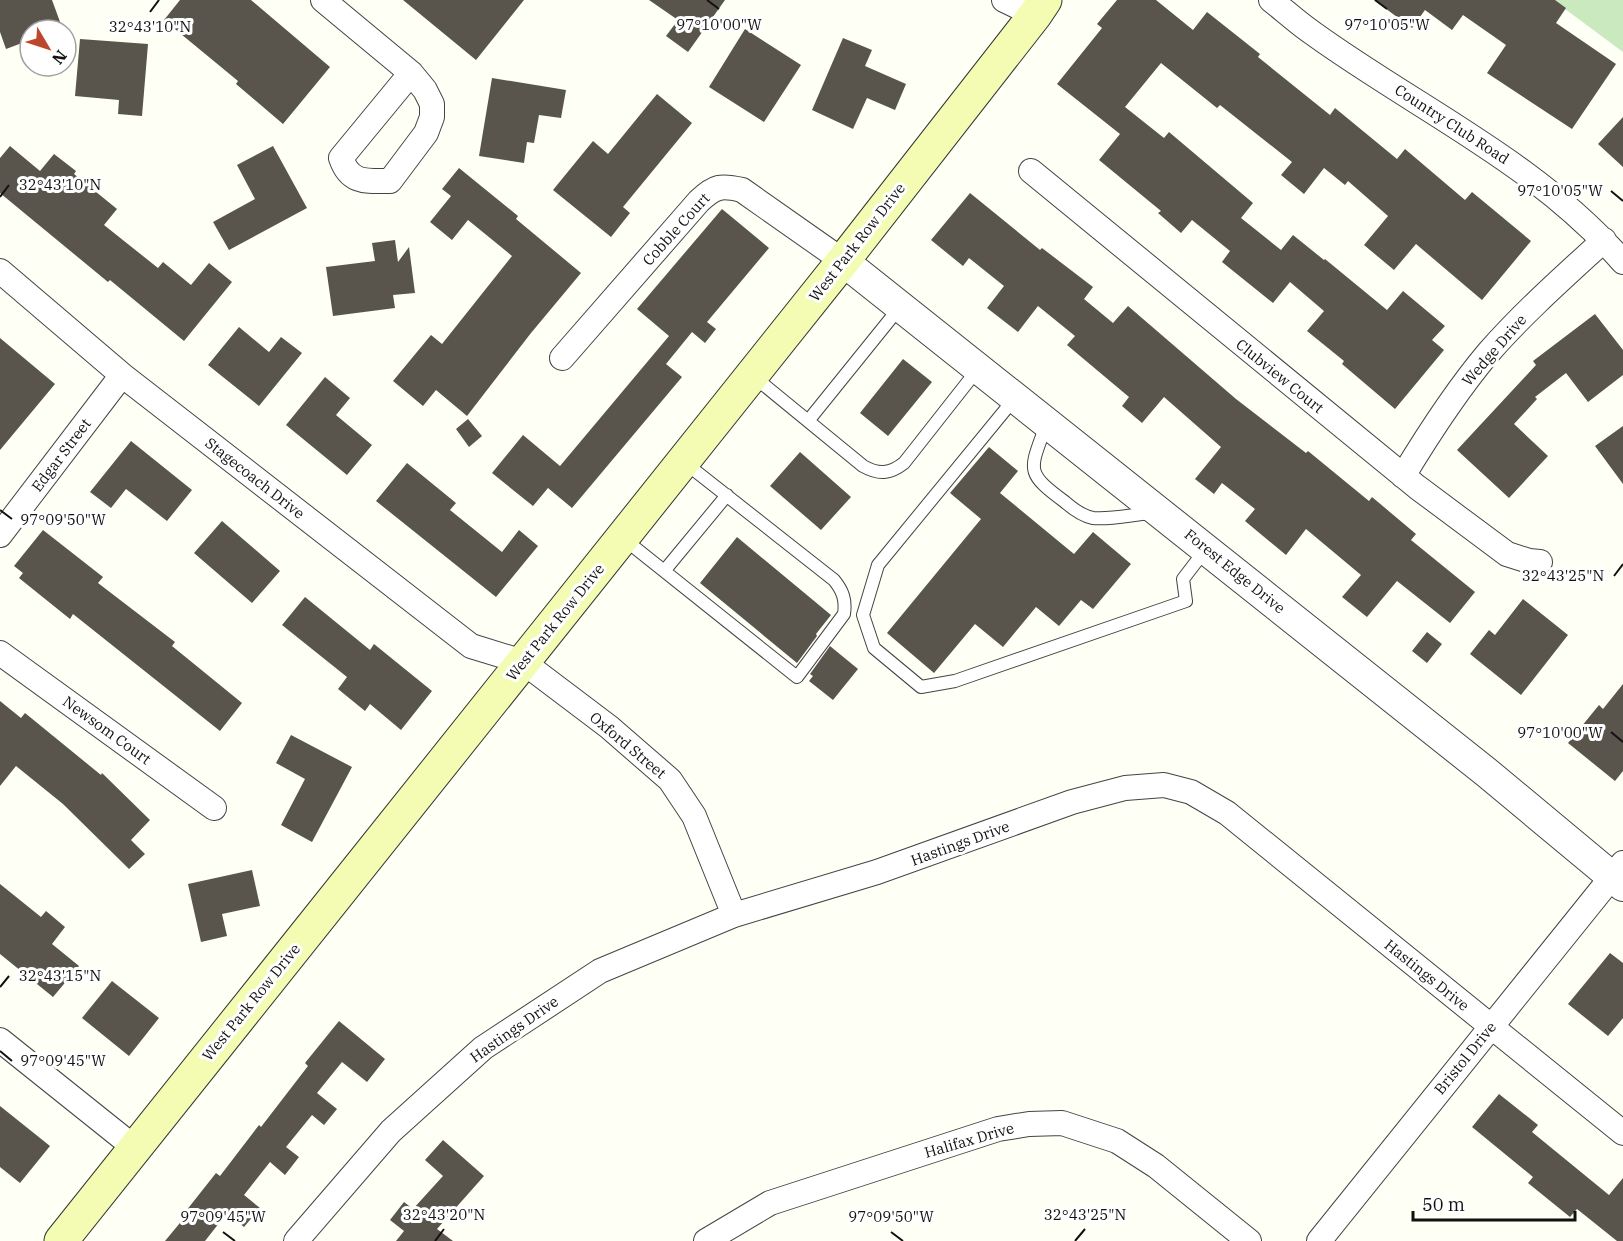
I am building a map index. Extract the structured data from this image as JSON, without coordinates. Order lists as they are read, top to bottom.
{
  "streets": {
    "main road": ["West Park Row Drive"],
    "street": [
      "Country Club Road",
      "Cobble Court",
      "Wedge Drive",
      "Clubview Court",
      "Edgar Street",
      "Stagecoach Drive",
      "Forest Edge Drive",
      "Newsom Court",
      "Oxford Street",
      "Hastings Drive",
      "Bristol Drive",
      "Halifax Drive"
    ]
  },
  "crossings": [
    ["Country Club Road", "Wedge Drive"],
    ["Cobble Court", "West Park Row Drive"],
    ["Cobble Court", "Forest Edge Drive"],
    ["West Park Row Drive", "Stagecoach Drive"],
    ["West Park Row Drive", "Forest Edge Drive"],
    ["West Park Row Drive", "Oxford Street"],
    ["Wedge Drive", "Clubview Court"],
    ["Edgar Street", "Stagecoach Drive"],
    ["Stagecoach Drive", "Oxford Street"],
    ["Forest Edge Drive", "Bristol Drive"],
    ["Oxford Street", "Hastings Drive"],
    ["Hastings Drive", "Bristol Drive"]
  ],
  "scale_bar": "50 m",
  "north": "bottom right",
  "coordinates": [
    "97°10'00\"W",
    "97°10'05\"W",
    "32°43'10\"N",
    "97°09'50\"W",
    "32°43'25\"N",
    "32°43'15\"N",
    "97°09'45\"W",
    "32°43'20\"N"
  ]
}
